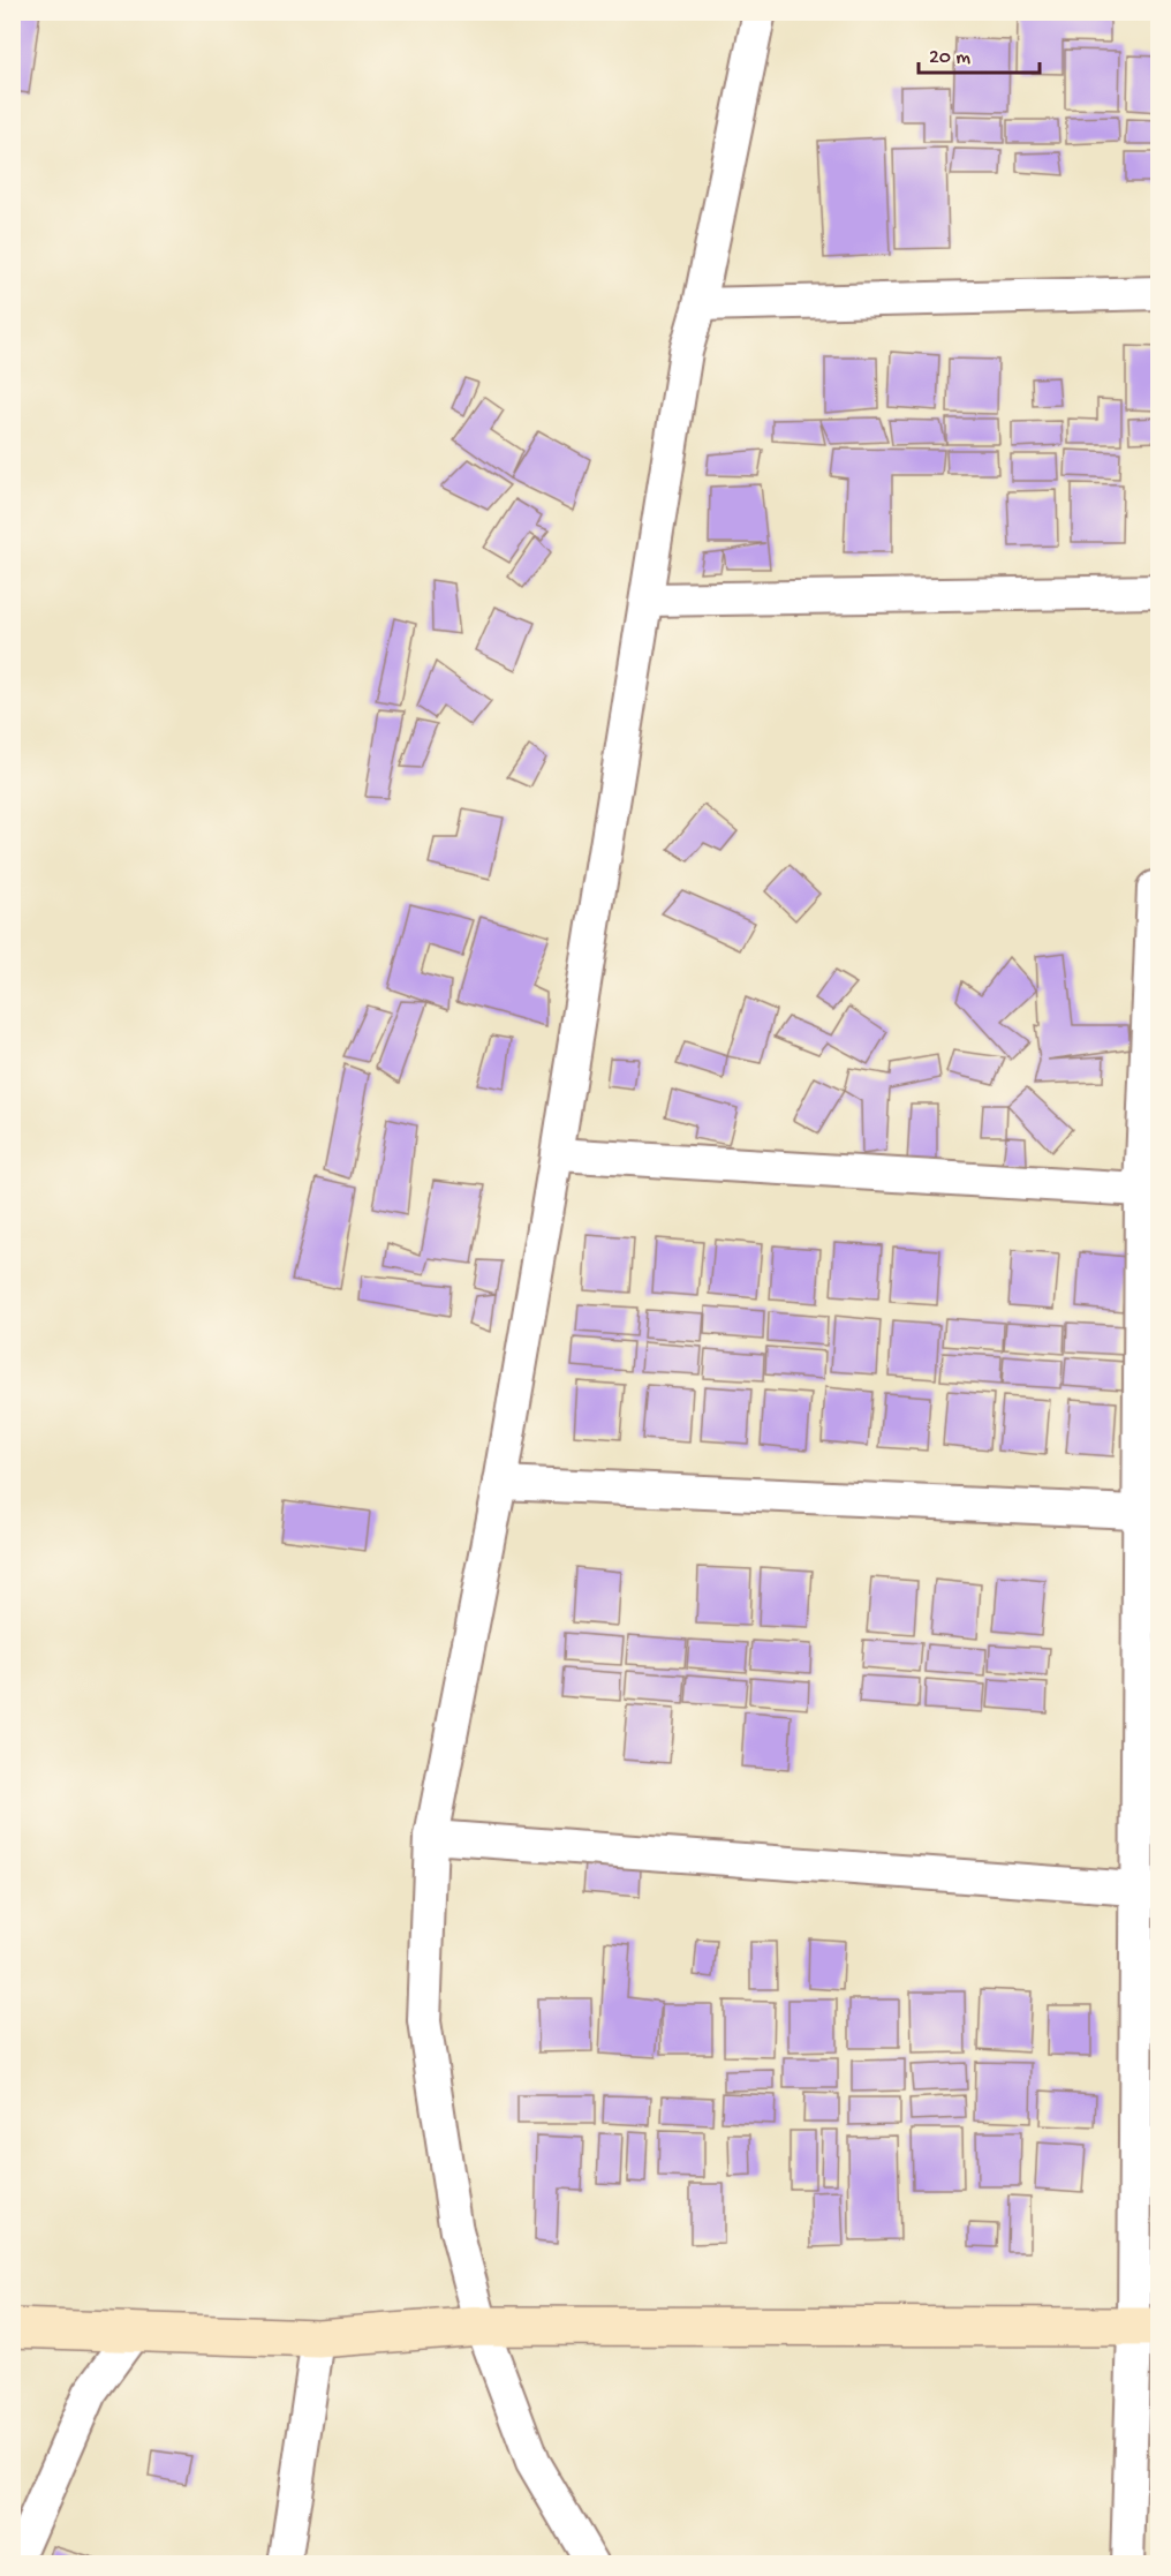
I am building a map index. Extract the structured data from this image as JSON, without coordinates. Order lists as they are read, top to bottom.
{
  "scale_bar": "20 m"
}
